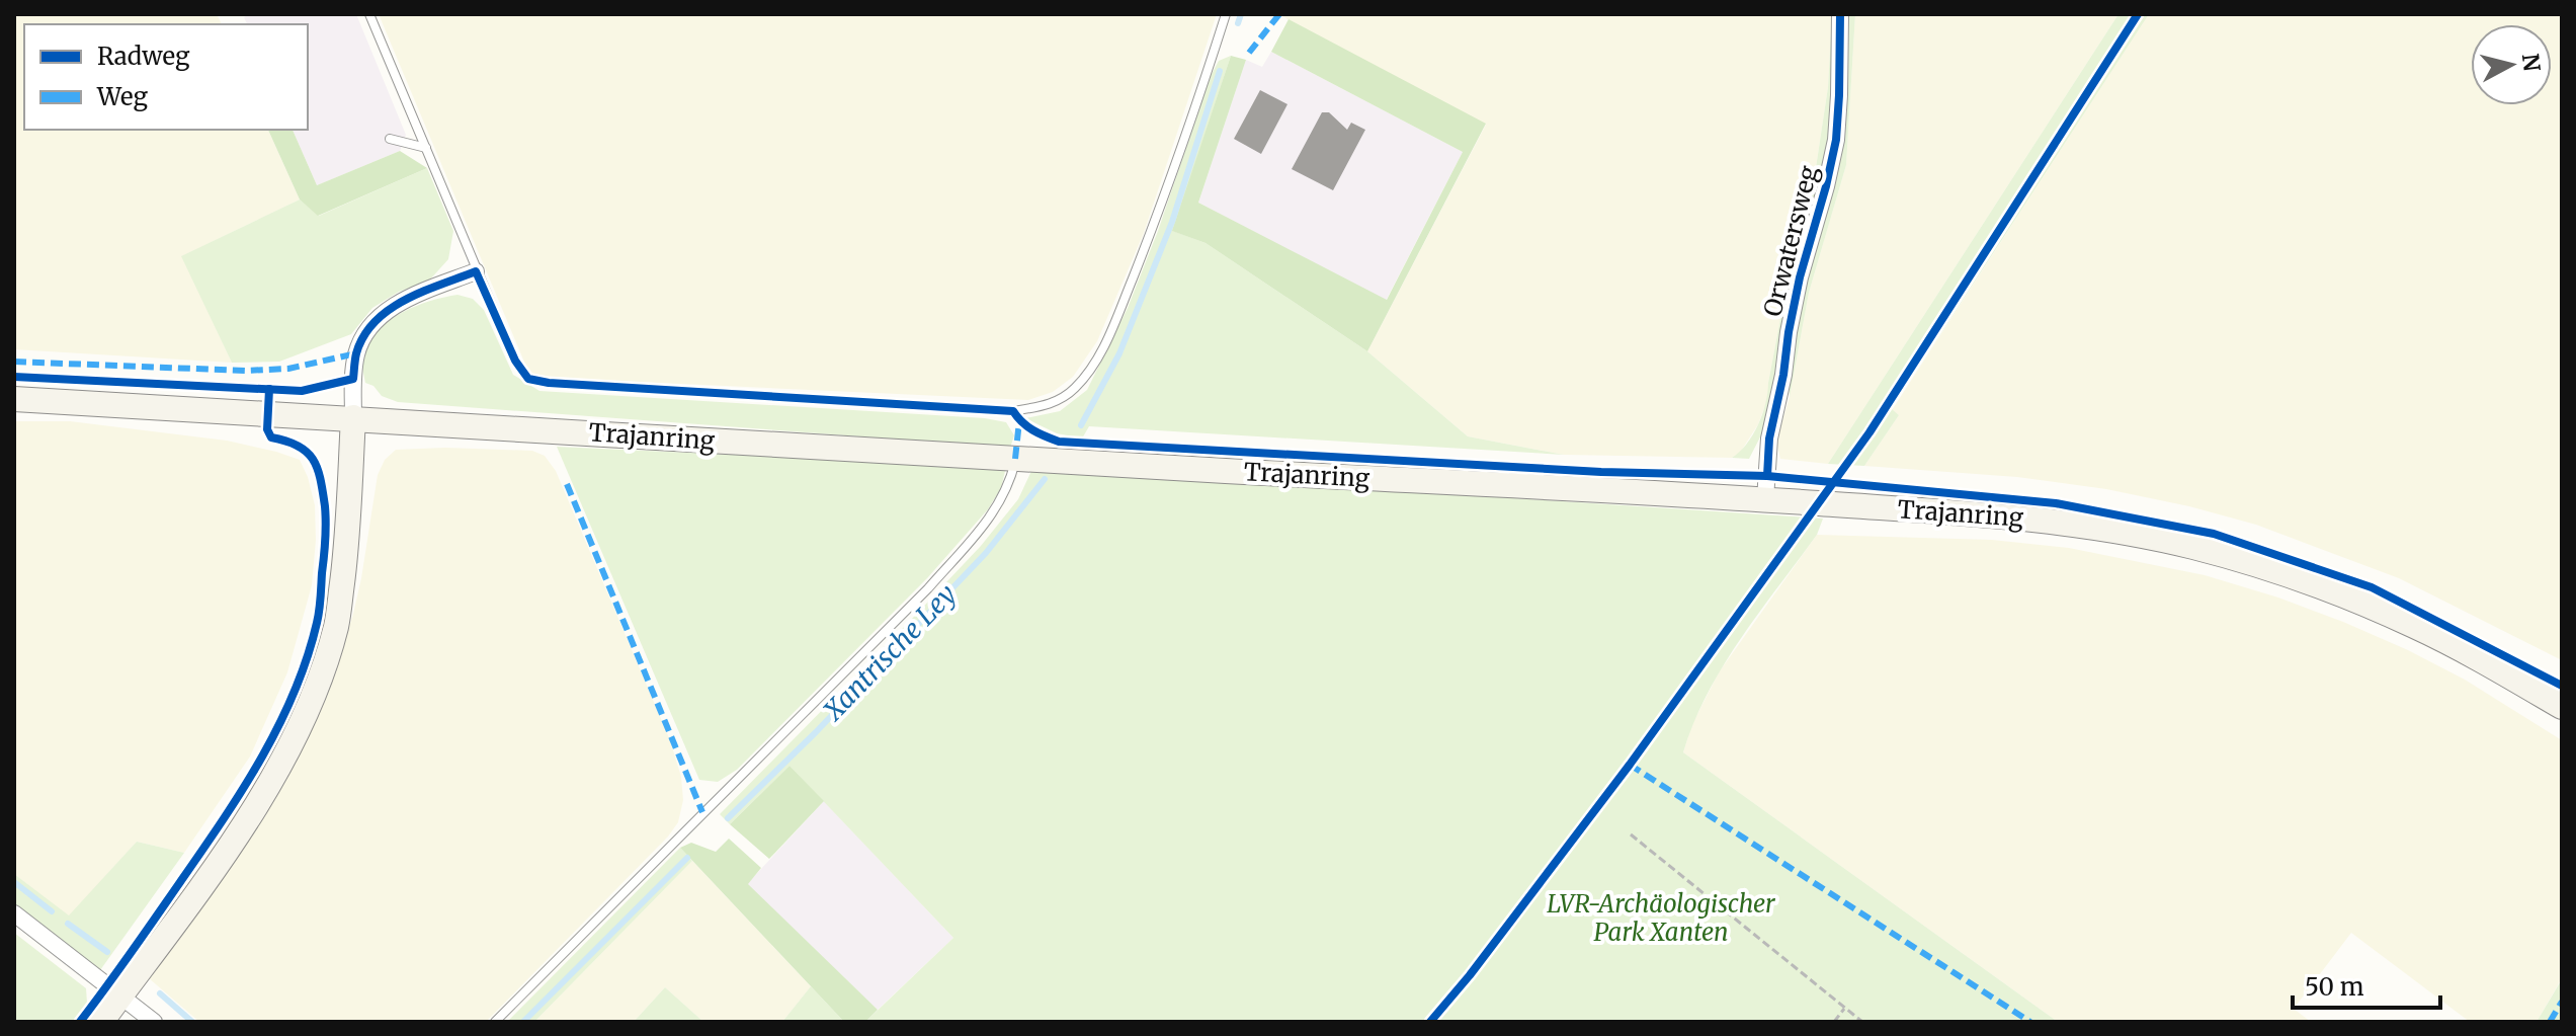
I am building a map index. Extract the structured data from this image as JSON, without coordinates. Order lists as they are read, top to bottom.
{
  "streets": {
    "main road": ["Trajanring"],
    "street": ["Orwatersweg"]
  },
  "crossings": [
    ["Orwatersweg", "Trajanring"]
  ],
  "water": ["Xantrische Ley"],
  "parks": ["LVR-Archäologischer Park Xanten"],
  "legend": ["Radweg", "Weg"],
  "scale_bar": "50 m",
  "north": "right"
}
